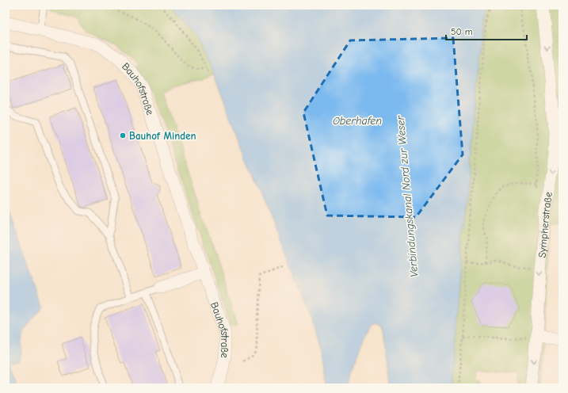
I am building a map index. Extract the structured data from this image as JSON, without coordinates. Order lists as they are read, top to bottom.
{
  "streets": {
    "street": ["Bauhofstraße", "Sympherstraße"]
  },
  "one_way": ["Sympherstraße"],
  "water": ["Oberhafen", "Verbindungskanal Nord zur Weser"],
  "places": ["Bauhof Minden"],
  "scale_bar": "50 m"
}
